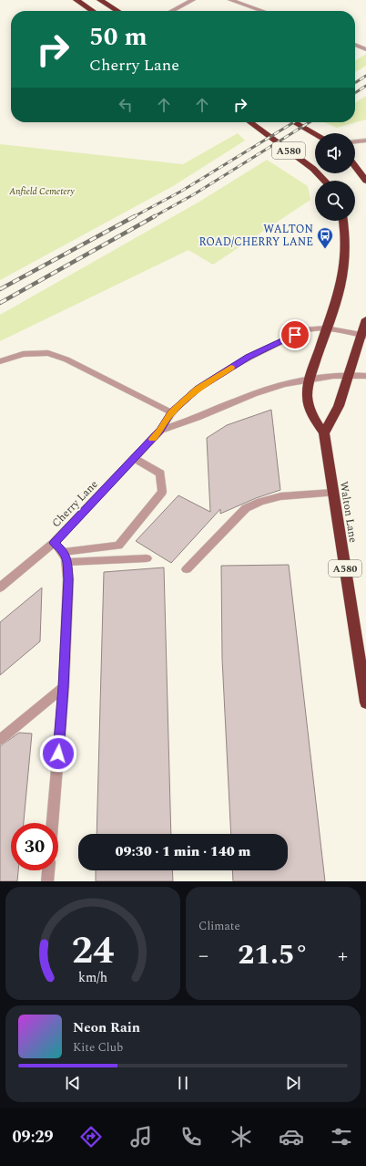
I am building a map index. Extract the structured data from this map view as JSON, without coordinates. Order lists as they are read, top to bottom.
{
  "streets": {
    "highway": ["A580", "Walton Lane"],
    "street": ["Cherry Lane"]
  },
  "crossings": [
    ["Cherry Lane", "Walton Lane"]
  ],
  "parks": ["Anfield Cemetery"],
  "places": {
    "bus stop": ["WALTON ROAD/CHERRY LANE"]
  },
  "page": {
    "turn": ["50 m", "Cherry Lane"],
    "limit": "30",
    "trip": "09:30 · 1 min · 140 m",
    "tile": "Climate",
    "heat": ["−", "21.5°", "+"],
    "song": ["Neon Rain", "Kite Club"],
    "tabs": "09:29",
    "gauge": ["24", "km/h"]
  }
}
